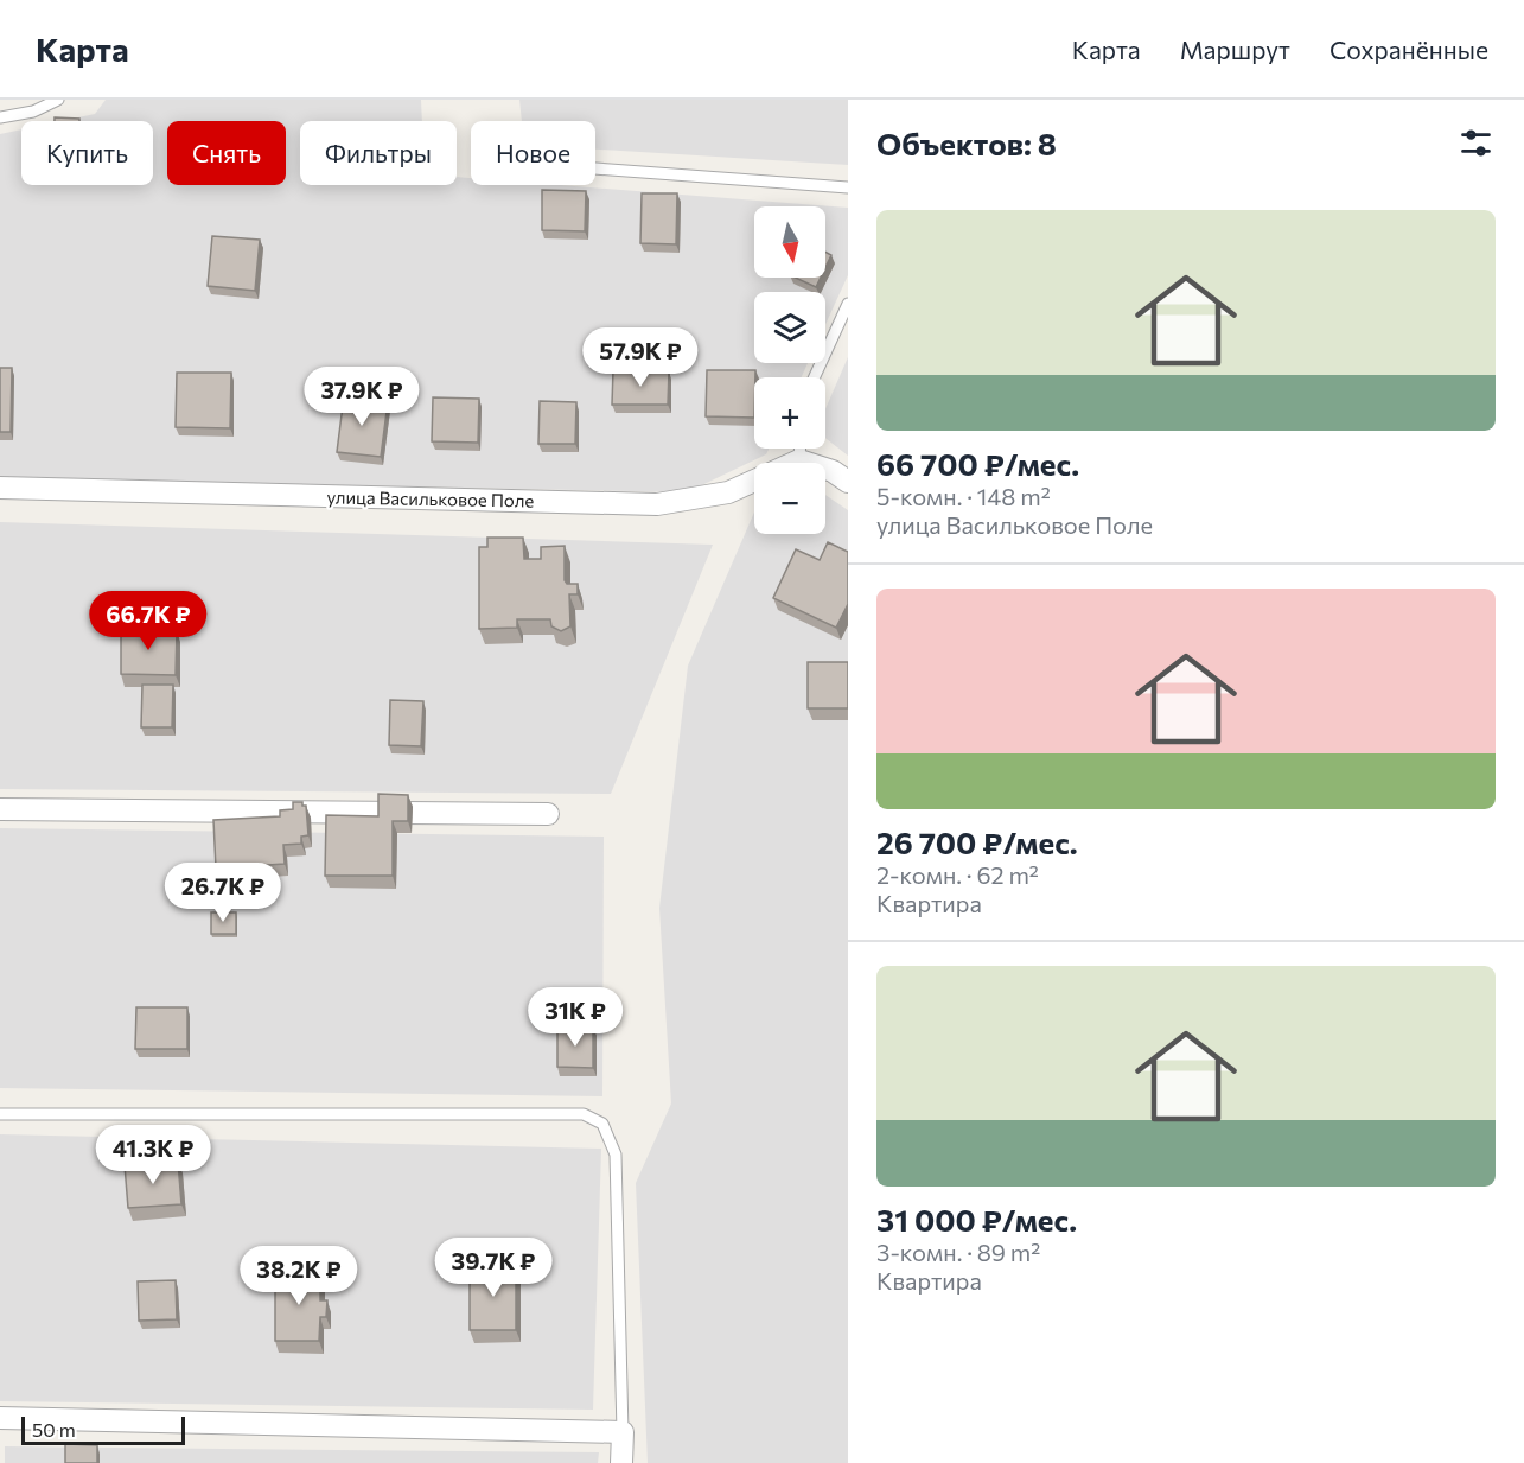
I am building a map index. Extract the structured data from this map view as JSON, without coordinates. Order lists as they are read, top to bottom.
{
  "streets": {
    "street": ["улица Васильковое Поле"]
  },
  "scale_bar": "50 m",
  "north": "bottom",
  "page": {
    "header": "Карта",
    "nav": ["Карта", "Маршрут", "Сохранённые"],
    "heading": "Объектов: 8",
    "chip": [
      "Купить",
      "Снять",
      "Фильтры",
      "Новое"
    ],
    "list": [
      {
        "name": "66 700 ₽/мес.",
        "note": "5-комн. · 148 m² · улица Васильковое Поле"
      },
      {
        "name": "26 700 ₽/мес.",
        "note": "2-комн. · 62 m² · Квартира"
      },
      {
        "name": "31 000 ₽/мес.",
        "note": "3-комн. · 89 m² · Квартира"
      }
    ],
    "map_buttons": ["+", "−"],
    "price": [
      "57.9K ₽",
      "37.9K ₽",
      "66.7K ₽",
      "26.7K ₽",
      "31K ₽",
      "41.3K ₽",
      "39.7K ₽",
      "38.2K ₽"
    ],
    "scale": "50 m"
  }
}
